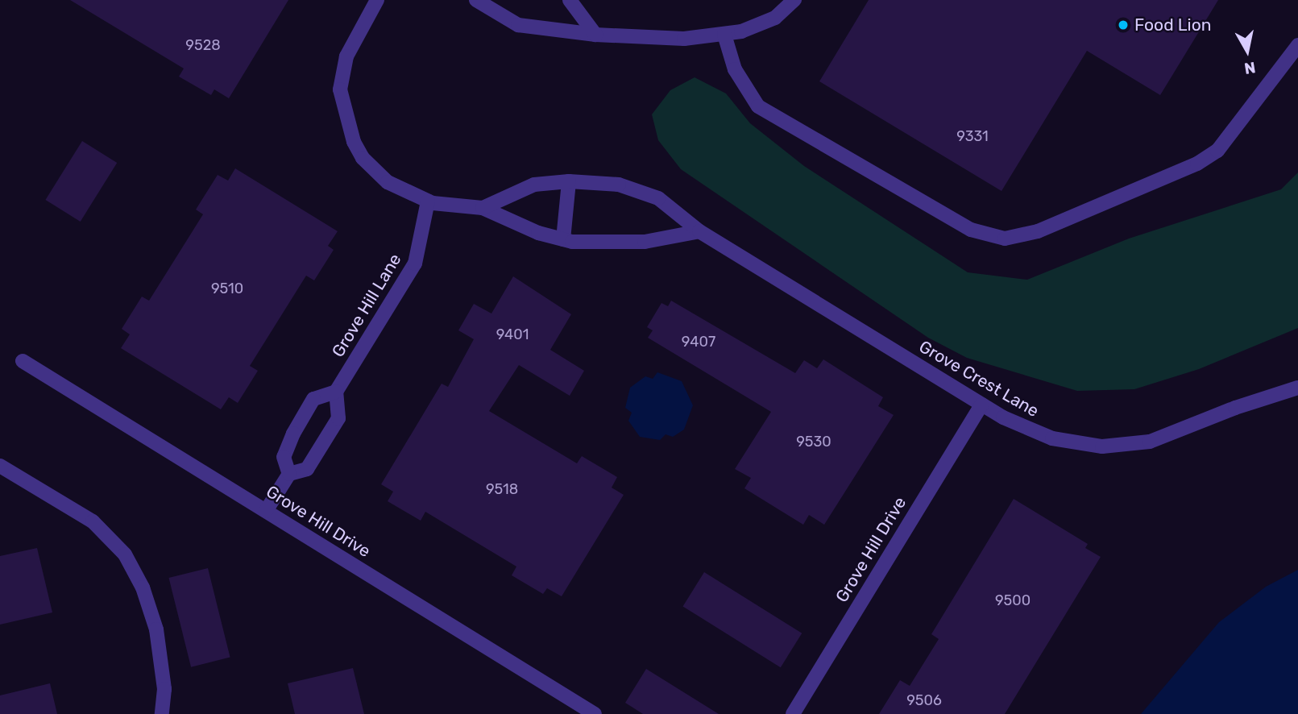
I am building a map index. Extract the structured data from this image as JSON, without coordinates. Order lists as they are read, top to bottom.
{
  "streets": {
    "street": ["Grove Hill Lane", "Grove Crest Lane", "Grove Hill Drive"]
  },
  "crossings": [
    ["Grove Crest Lane", "Grove Hill Drive"]
  ],
  "places": ["Food Lion"],
  "house_numbers": [
    "9528",
    "9331",
    "9510",
    "9401",
    "9407",
    "9530",
    "9518",
    "9500",
    "9506"
  ],
  "north": "bottom"
}
